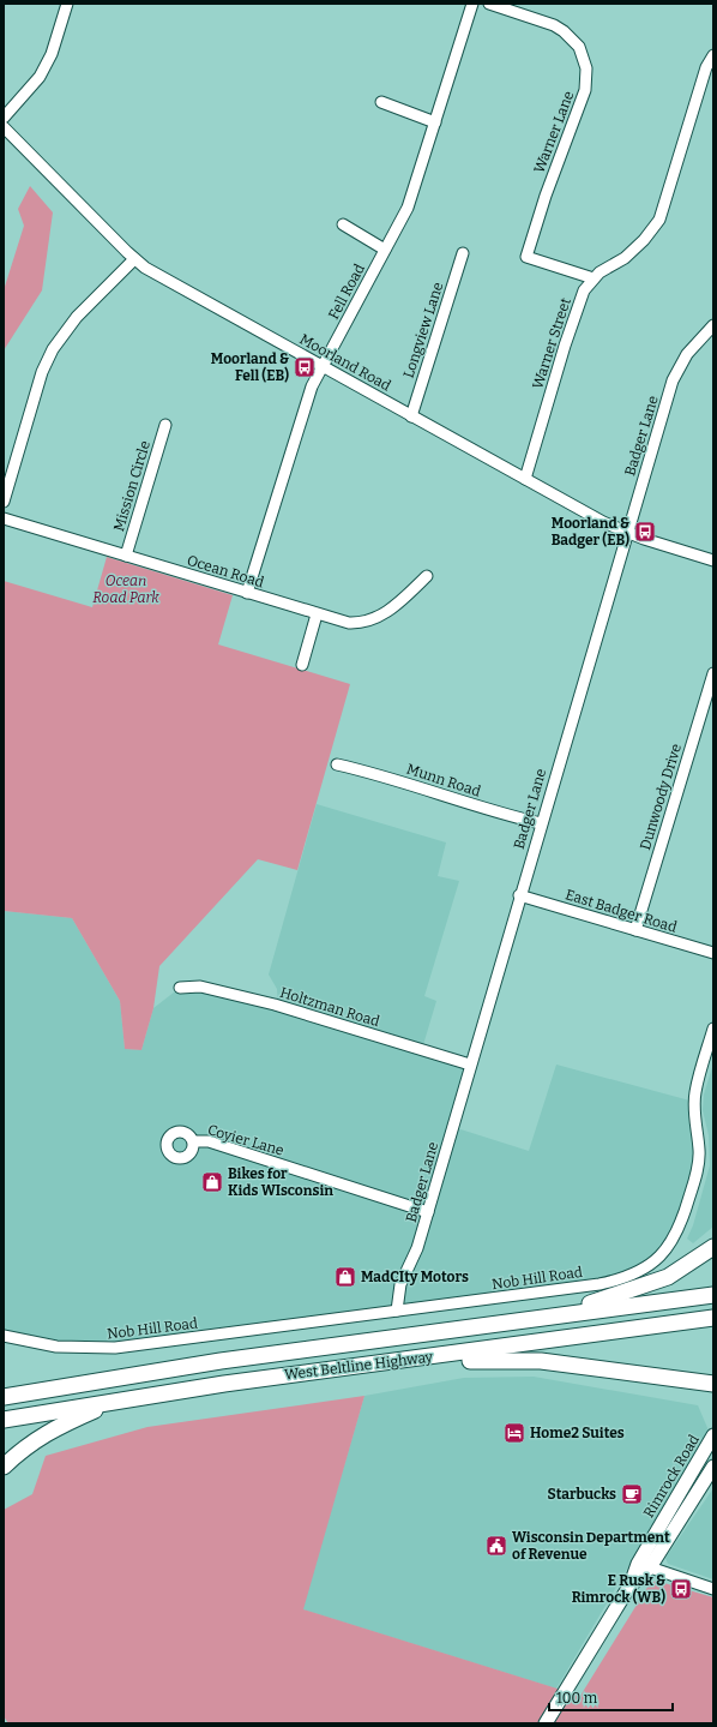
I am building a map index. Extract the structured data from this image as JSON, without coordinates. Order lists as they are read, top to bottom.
{
  "streets": {
    "highway": ["West Beltline Highway"],
    "main road": ["Rimrock Road"],
    "street": [
      "Warner Lane",
      "Fell Road",
      "Longview Lane",
      "Warner Street",
      "Moorland Road",
      "Badger Lane",
      "Mission Circle",
      "Ocean Road",
      "Munn Road",
      "Dunwoody Drive",
      "East Badger Road",
      "Holtzman Road",
      "Coyier Lane",
      "Nob Hill Road"
    ]
  },
  "crossings": [
    ["Warner Lane", "Warner Street"],
    ["Fell Road", "Moorland Road"],
    ["Fell Road", "Ocean Road"],
    ["Longview Lane", "Moorland Road"],
    ["Warner Street", "Moorland Road"],
    ["Moorland Road", "Badger Lane"],
    ["Badger Lane", "Munn Road"],
    ["Badger Lane", "East Badger Road"],
    ["Badger Lane", "Holtzman Road"],
    ["Badger Lane", "Coyier Lane"],
    ["Badger Lane", "Nob Hill Road"],
    ["Mission Circle", "Ocean Road"],
    ["Dunwoody Drive", "East Badger Road"]
  ],
  "parks": ["Ocean Road Park"],
  "places": {
    "bus stop": ["Moorland & Fell (EB)", "Moorland & Badger (EB)", "E Rusk & Rimrock (WB)"],
    "shop": ["Bikes for Kids WIsconsin", "MadCIty Motors"],
    "hotel": ["Home2 Suites"],
    "cafe": ["Starbucks"],
    "public building": ["Wisconsin Department of Revenue"]
  },
  "scale_bar": "100 m"
}
